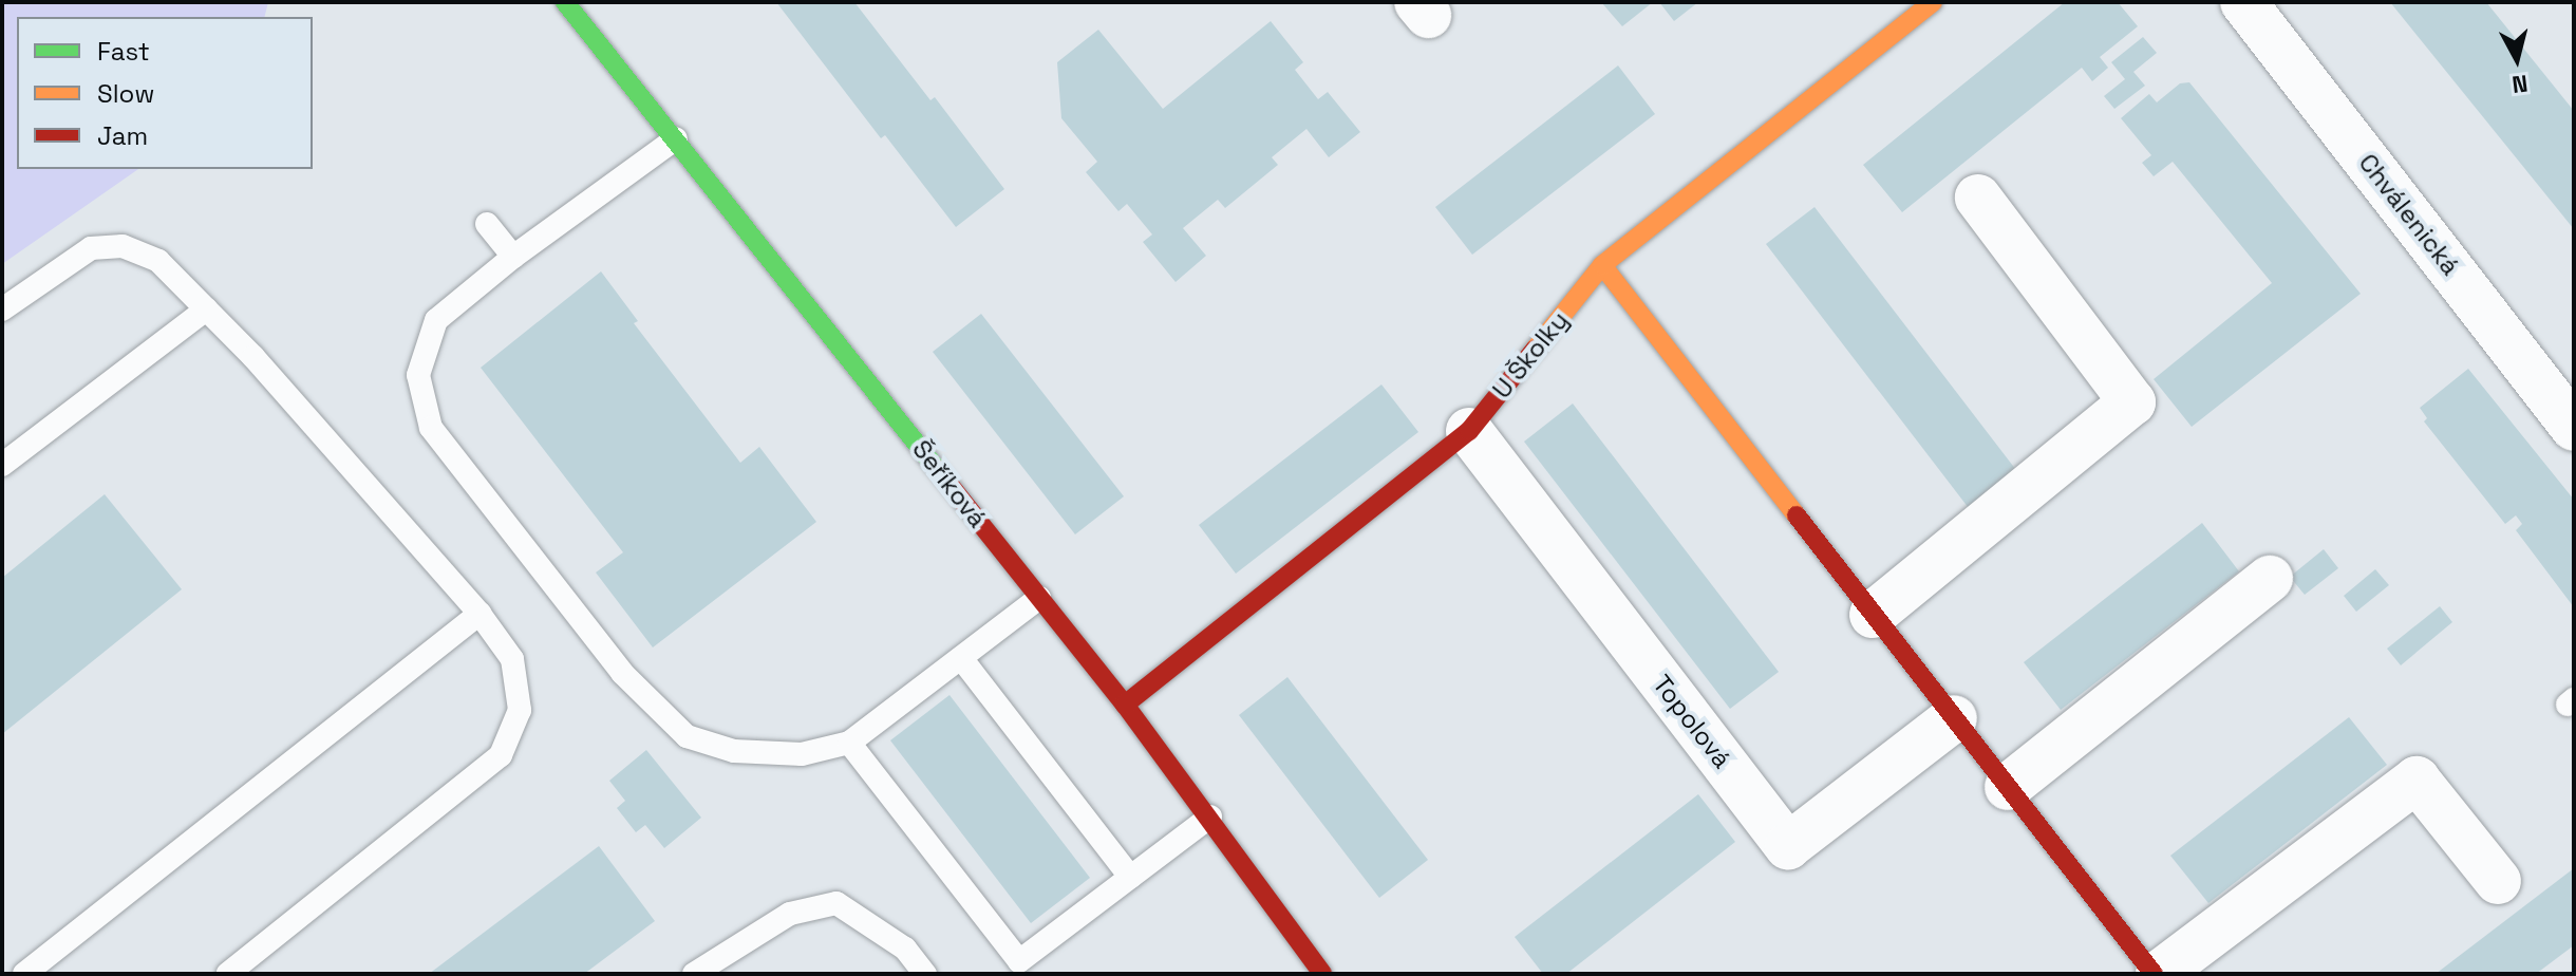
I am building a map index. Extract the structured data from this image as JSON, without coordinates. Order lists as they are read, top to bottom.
{
  "streets": {
    "street": [
      "Chválenická",
      "U Školky",
      "Šeříková",
      "Topolová"
    ]
  },
  "crossings": [
    ["U Školky", "Šeříková"],
    ["U Školky", "Topolová"]
  ],
  "legend": ["Fast", "Slow", "Jam"],
  "north": "bottom"
}
